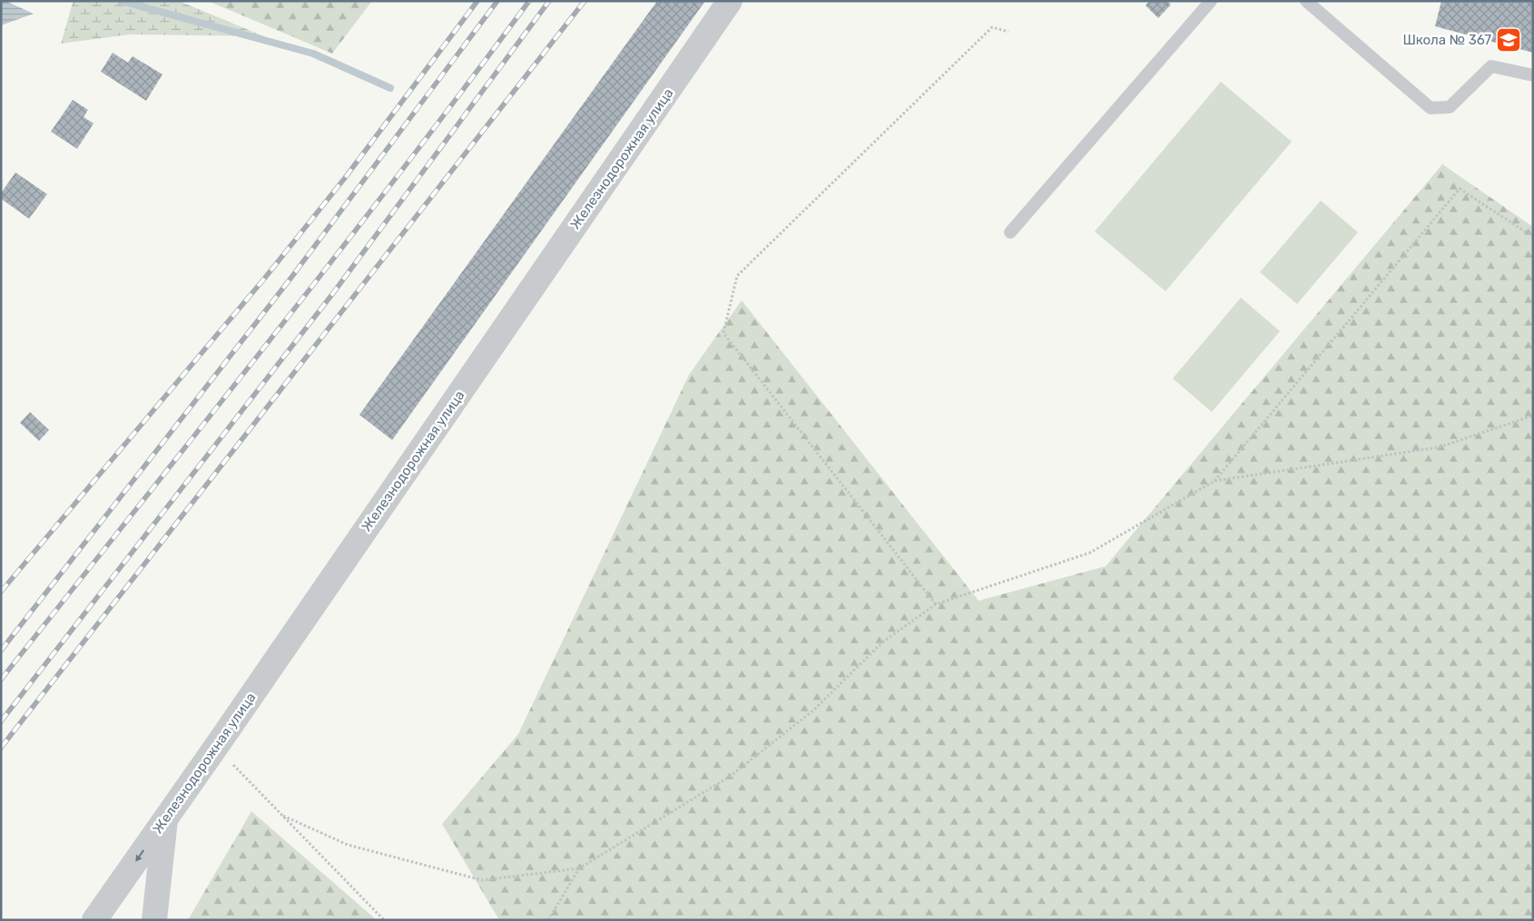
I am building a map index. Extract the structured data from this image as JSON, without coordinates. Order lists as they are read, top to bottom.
{
  "streets": {
    "street": ["Железнодорожная улица"]
  },
  "places": {
    "school or university": ["Школа № 367"]
  }
}
